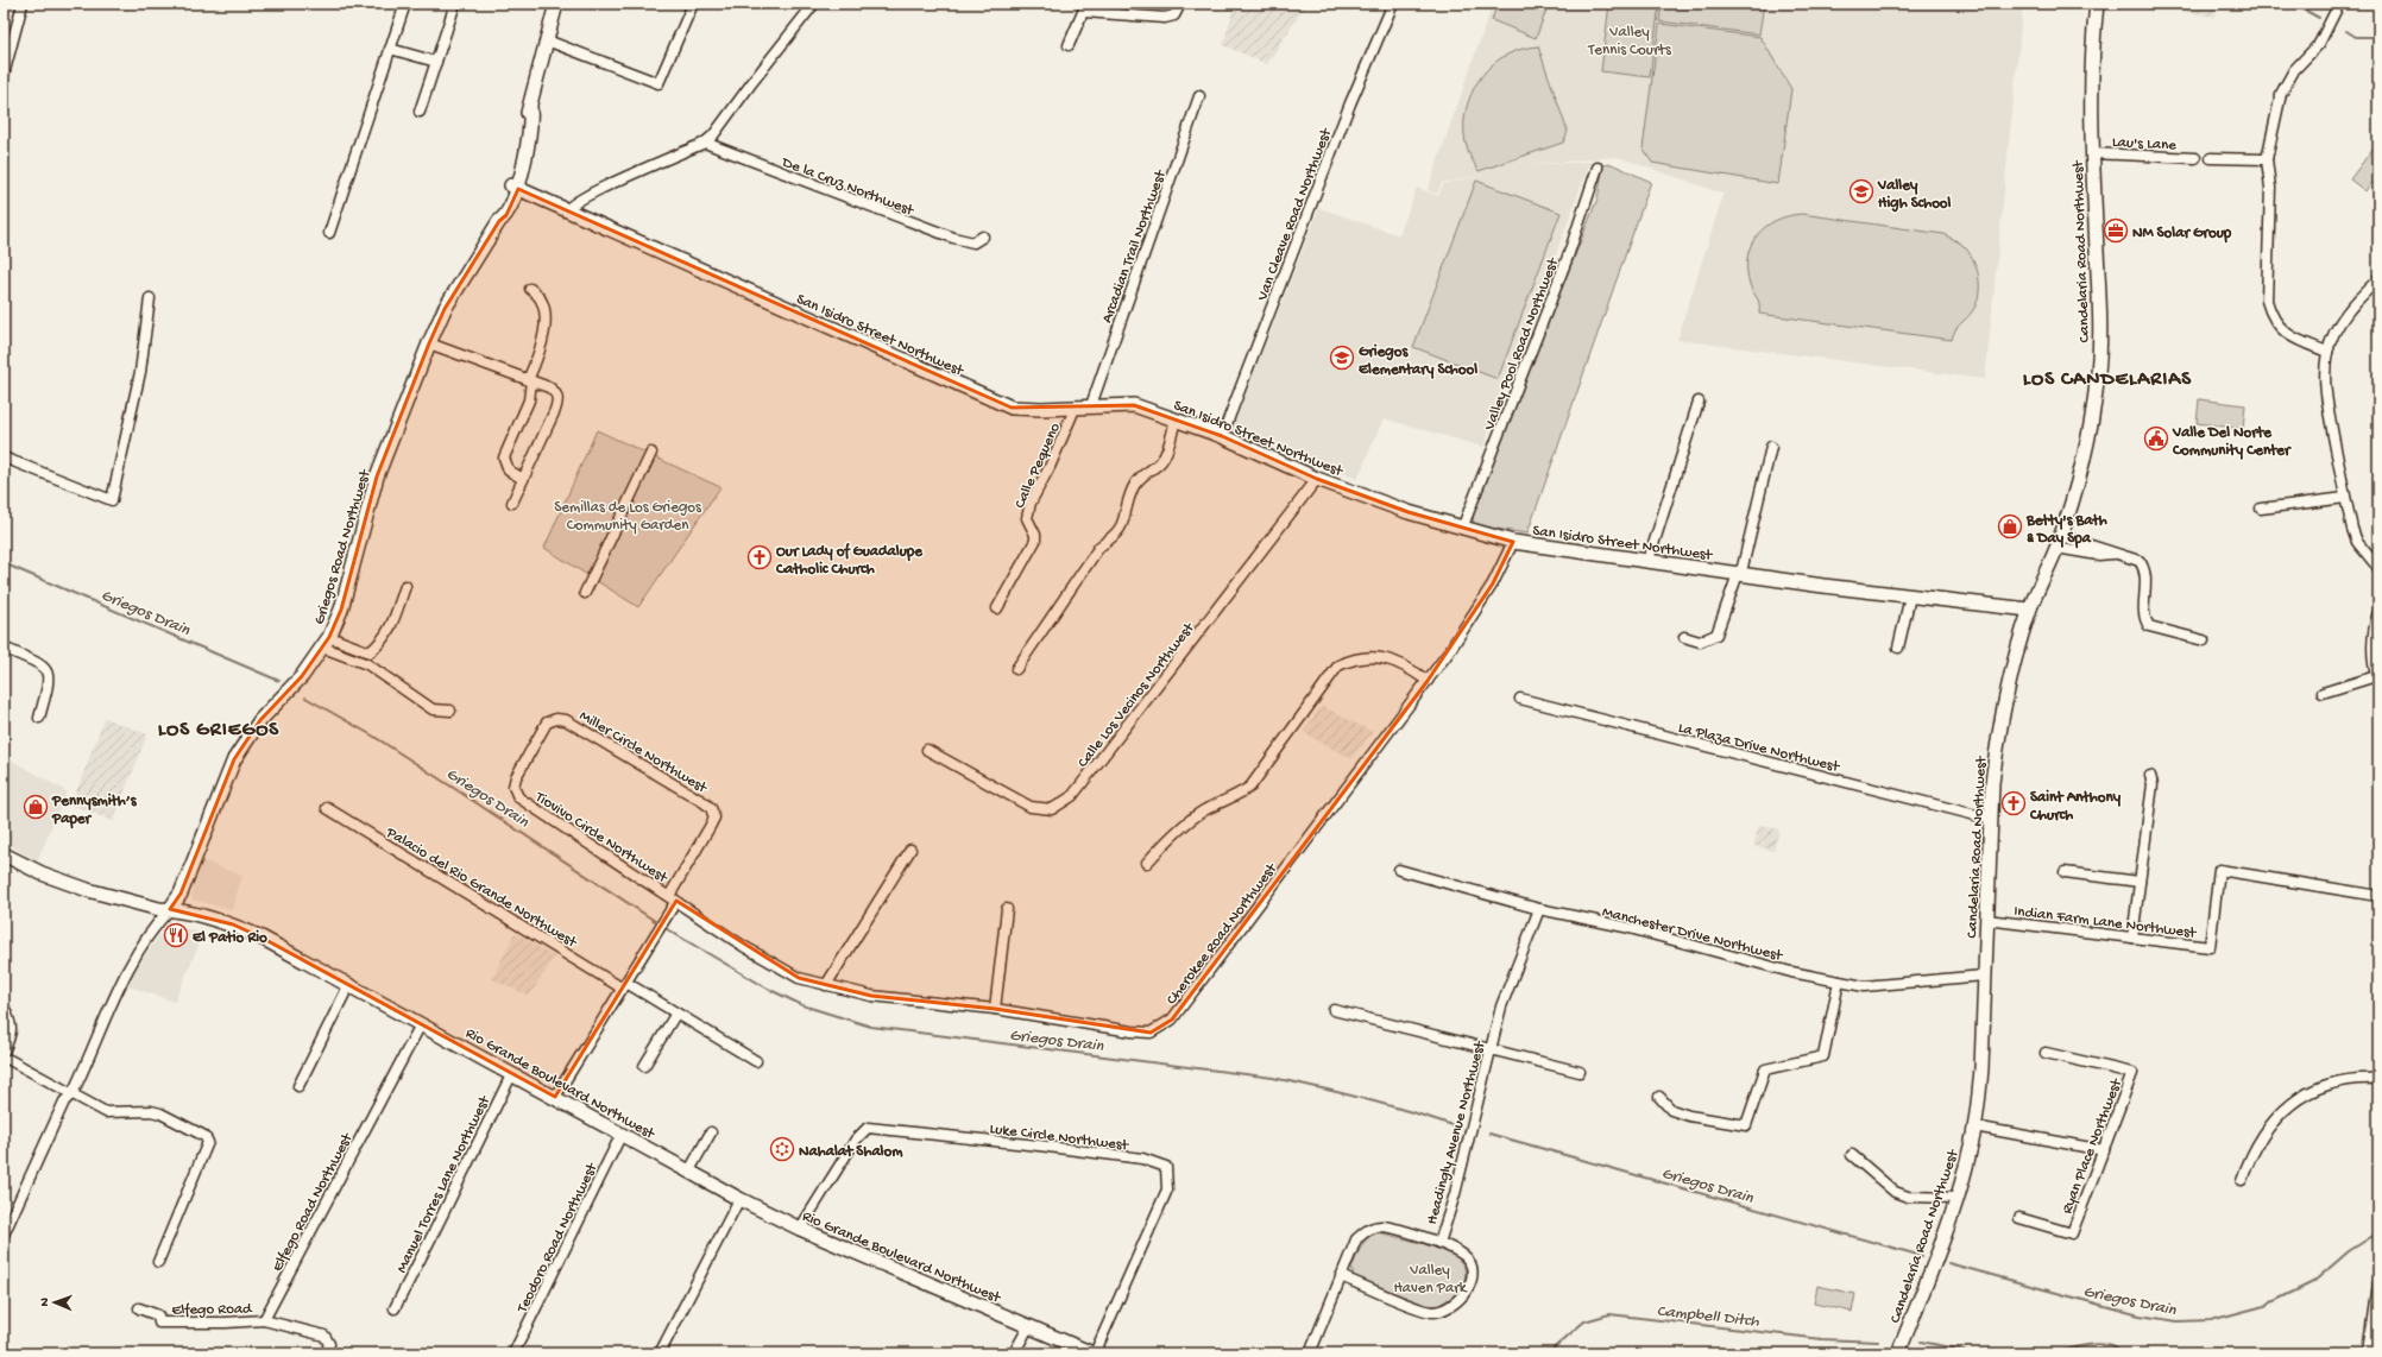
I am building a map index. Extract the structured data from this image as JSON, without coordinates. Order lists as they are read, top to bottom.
{
  "streets": {
    "main road": [
      "Candelaria Road Northwest",
      "San Isidro Street Northwest",
      "Griegos Road Northwest",
      "Rio Grande Boulevard Northwest"
    ],
    "street": [
      "Lau's Lane",
      "De la Cruz Northwest",
      "Van Cleave Road Northwest",
      "Arcadian Trail Northwest",
      "Valley Pool Road Northwest",
      "Calle Pequeno",
      "Calle Los Vecinos Northwest",
      "La Plaza Drive Northwest",
      "Miller Circle Northwest",
      "Tiovivo Circle Northwest",
      "Palacio del Rio Grande Northwest",
      "Indian Farm Lane Northwest",
      "Manchester Drive Northwest",
      "Cherokee Road Northwest",
      "Headingly Avenue Northwest",
      "Luke Circle Northwest",
      "Ryan Place Northwest",
      "Manuel Torres Lane Northwest",
      "Elfego Road Northwest",
      "Teodoro Road Northwest",
      "Elfego Road"
    ]
  },
  "crossings": [
    ["Lau's Lane", "Candelaria Road Northwest"],
    ["Van Cleave Road Northwest", "San Isidro Street Northwest"],
    ["Arcadian Trail Northwest", "San Isidro Street Northwest"],
    ["Candelaria Road Northwest", "San Isidro Street Northwest"],
    ["Candelaria Road Northwest", "La Plaza Drive Northwest"],
    ["Candelaria Road Northwest", "Indian Farm Lane Northwest"],
    ["Candelaria Road Northwest", "Manchester Drive Northwest"],
    ["San Isidro Street Northwest", "Valley Pool Road Northwest"],
    ["San Isidro Street Northwest", "Calle Pequeno"],
    ["San Isidro Street Northwest", "Griegos Road Northwest"],
    ["San Isidro Street Northwest", "Calle Los Vecinos Northwest"],
    ["San Isidro Street Northwest", "Cherokee Road Northwest"],
    ["Griegos Road Northwest", "Rio Grande Boulevard Northwest"],
    ["Miller Circle Northwest", "Tiovivo Circle Northwest"],
    ["Miller Circle Northwest", "Cherokee Road Northwest"],
    ["Tiovivo Circle Northwest", "Cherokee Road Northwest"],
    ["Manchester Drive Northwest", "Headingly Avenue Northwest"],
    ["Rio Grande Boulevard Northwest", "Luke Circle Northwest"],
    ["Rio Grande Boulevard Northwest", "Manuel Torres Lane Northwest"],
    ["Rio Grande Boulevard Northwest", "Elfego Road Northwest"],
    ["Rio Grande Boulevard Northwest", "Teodoro Road Northwest"],
    ["Elfego Road Northwest", "Elfego Road"]
  ],
  "districts": ["LOS CANDELARIAS", "LOS GRIEGOS"],
  "water": ["Griegos Drain", "Campbell Ditch"],
  "parks": ["Valley Tennis Courts", "Semillas de Los Griegos Community Garden", "Valley Haven Park"],
  "places": {
    "school or university": ["Valley High School", "Griegos Elementary School"],
    "office": ["NM Solar Group"],
    "public building": ["Valle Del Norte Community Center"],
    "shop": ["Betty's Bath & Day Spa", "Pennysmith’s Paper"],
    "church": ["Our Lady of Guadalupe Catholic Church", "Saint Anthony Church"],
    "restaurant": ["El Patio Rio"],
    "synagogue": ["Nahalat Shalom"]
  },
  "north": "left"
}
